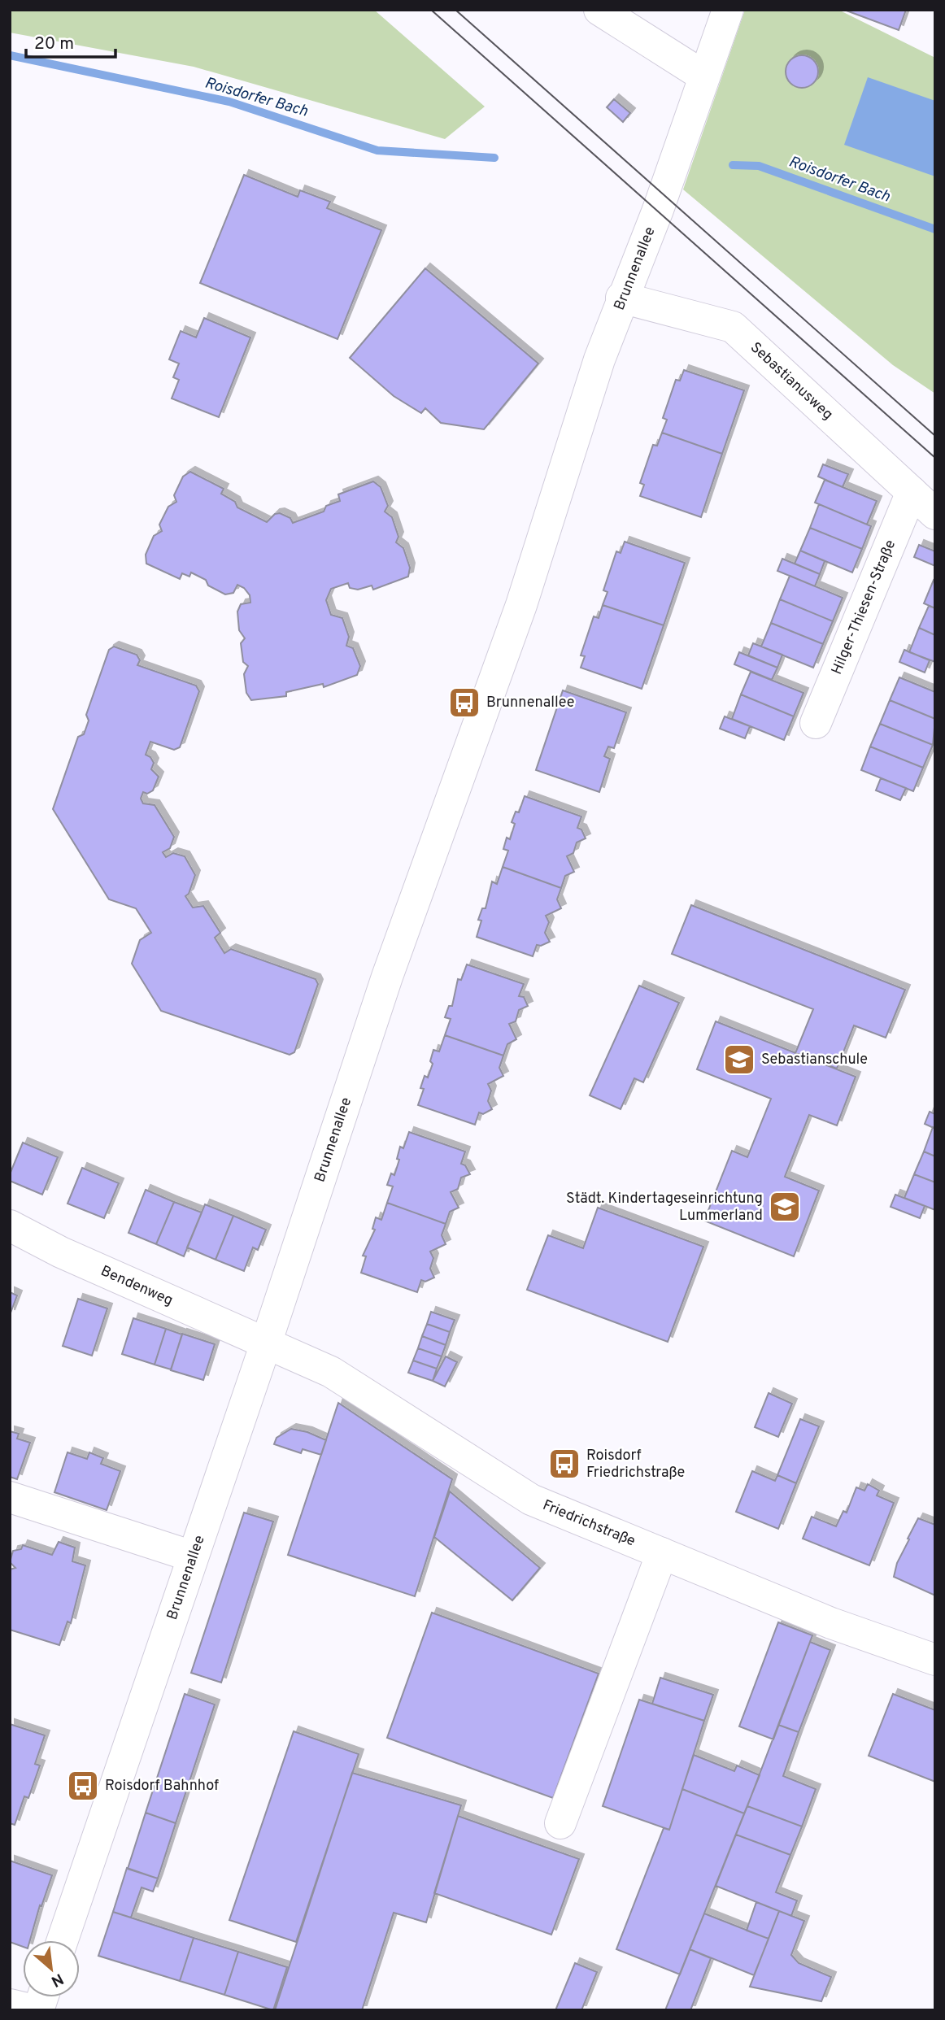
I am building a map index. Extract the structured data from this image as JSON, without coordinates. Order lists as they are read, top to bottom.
{
  "streets": {
    "street": [
      "Brunnenallee",
      "Sebastianusweg",
      "Hilger-Thiesen-Straße",
      "Bendenweg",
      "Friedrichstraße"
    ]
  },
  "crossings": [
    ["Brunnenallee", "Sebastianusweg"],
    ["Brunnenallee", "Bendenweg"],
    ["Brunnenallee", "Friedrichstraße"],
    ["Sebastianusweg", "Hilger-Thiesen-Straße"],
    ["Bendenweg", "Friedrichstraße"]
  ],
  "water": ["Roisdorfer Bach"],
  "places": {
    "bus stop": ["Brunnenallee", "Roisdorf Friedrichstraße", "Roisdorf Bahnhof"],
    "school or university": ["Sebastianschule", "Städt. Kindertageseinrichtung Lummerland"]
  },
  "scale_bar": "20 m",
  "north": "bottom right"
}
